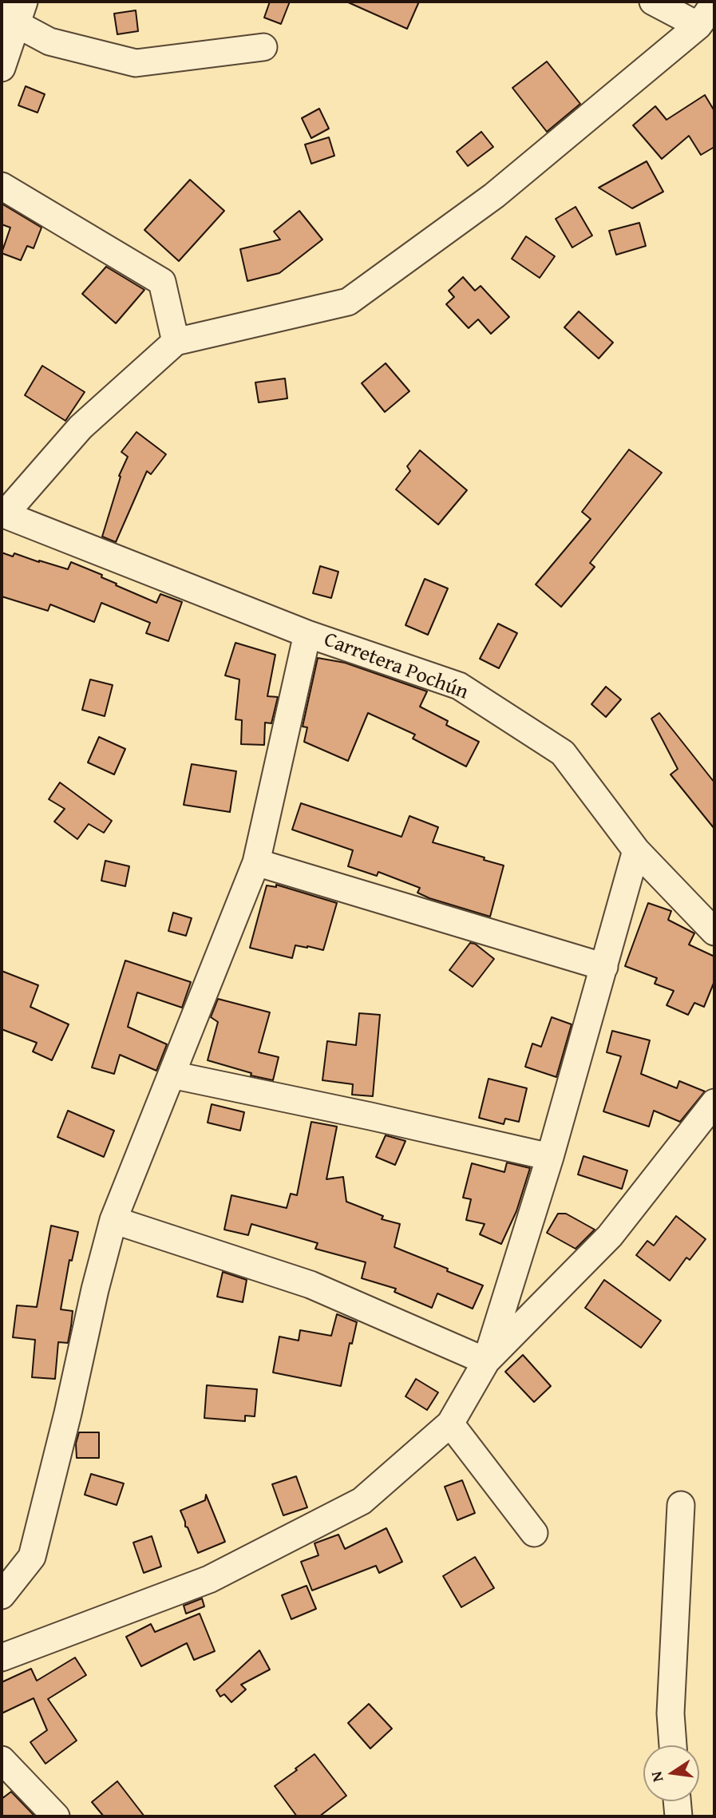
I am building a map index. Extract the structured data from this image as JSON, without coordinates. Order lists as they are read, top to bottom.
{
  "streets": {
    "street": ["Carretera Pochún"]
  },
  "north": "left"
}
